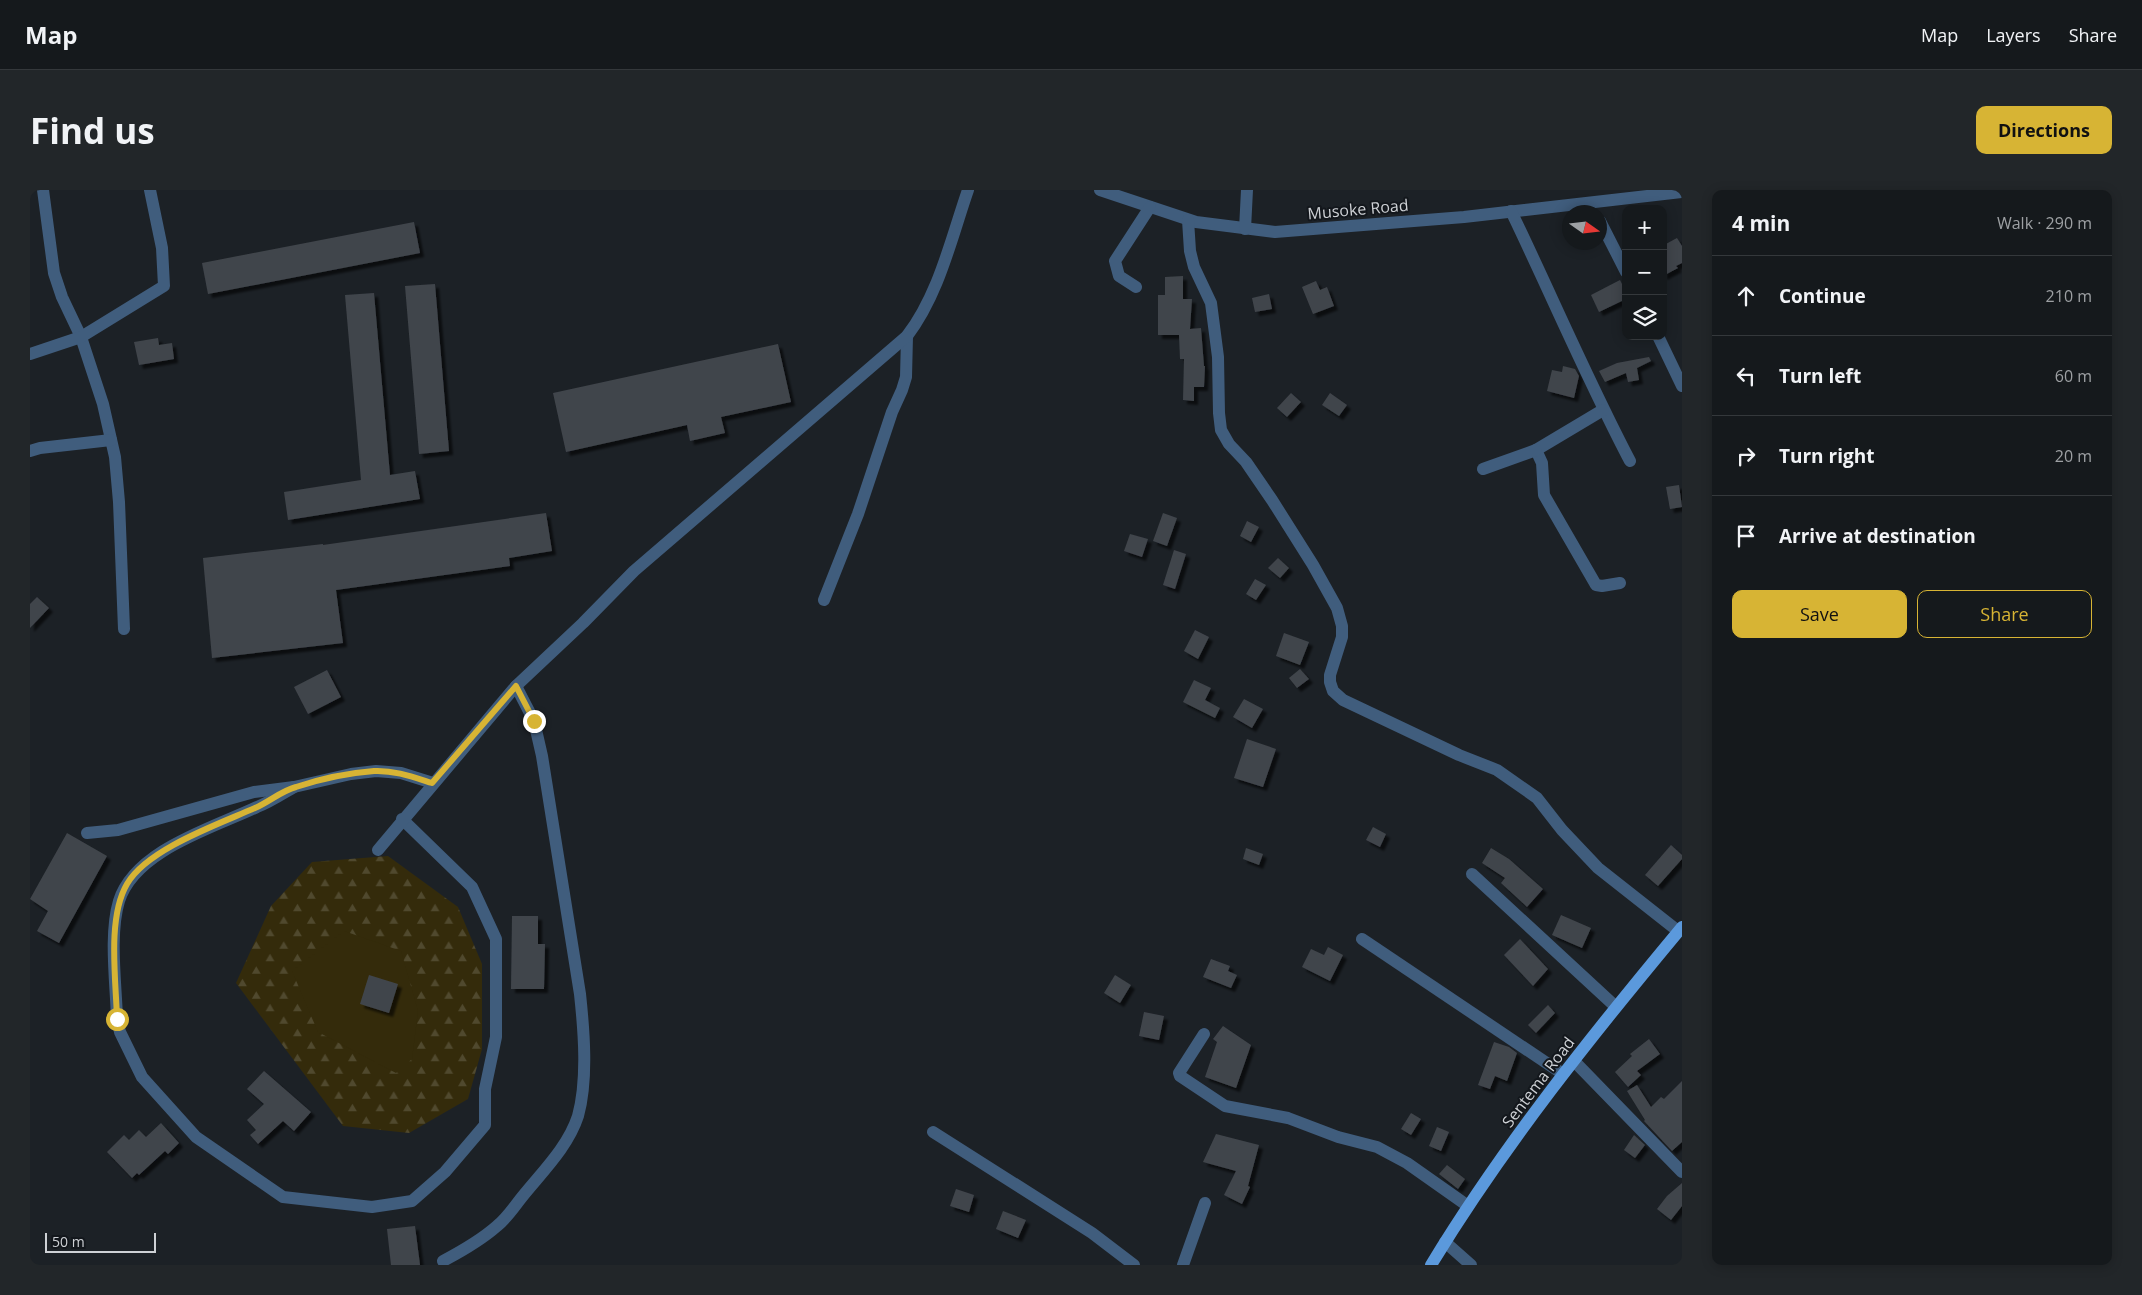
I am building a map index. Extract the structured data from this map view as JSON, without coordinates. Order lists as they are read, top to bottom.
{
  "streets": {
    "main road": ["Sentema Road"],
    "street": ["Musoke Road"]
  },
  "scale_bar": "50 m",
  "north": "right",
  "page": {
    "header": "Map",
    "nav": ["Map", "Layers", "Share"],
    "buttons": [
      "Directions",
      ["Save", "Share"]
    ],
    "title": "Find us",
    "heading": ["4 min", "Walk · 290 m"],
    "map_buttons": ["+", "−"],
    "list": [
      ["Continue", "210 m"],
      ["Turn left", "60 m"],
      ["Turn right", "20 m"],
      "Arrive at destination"
    ],
    "scale": "50 m"
  }
}
